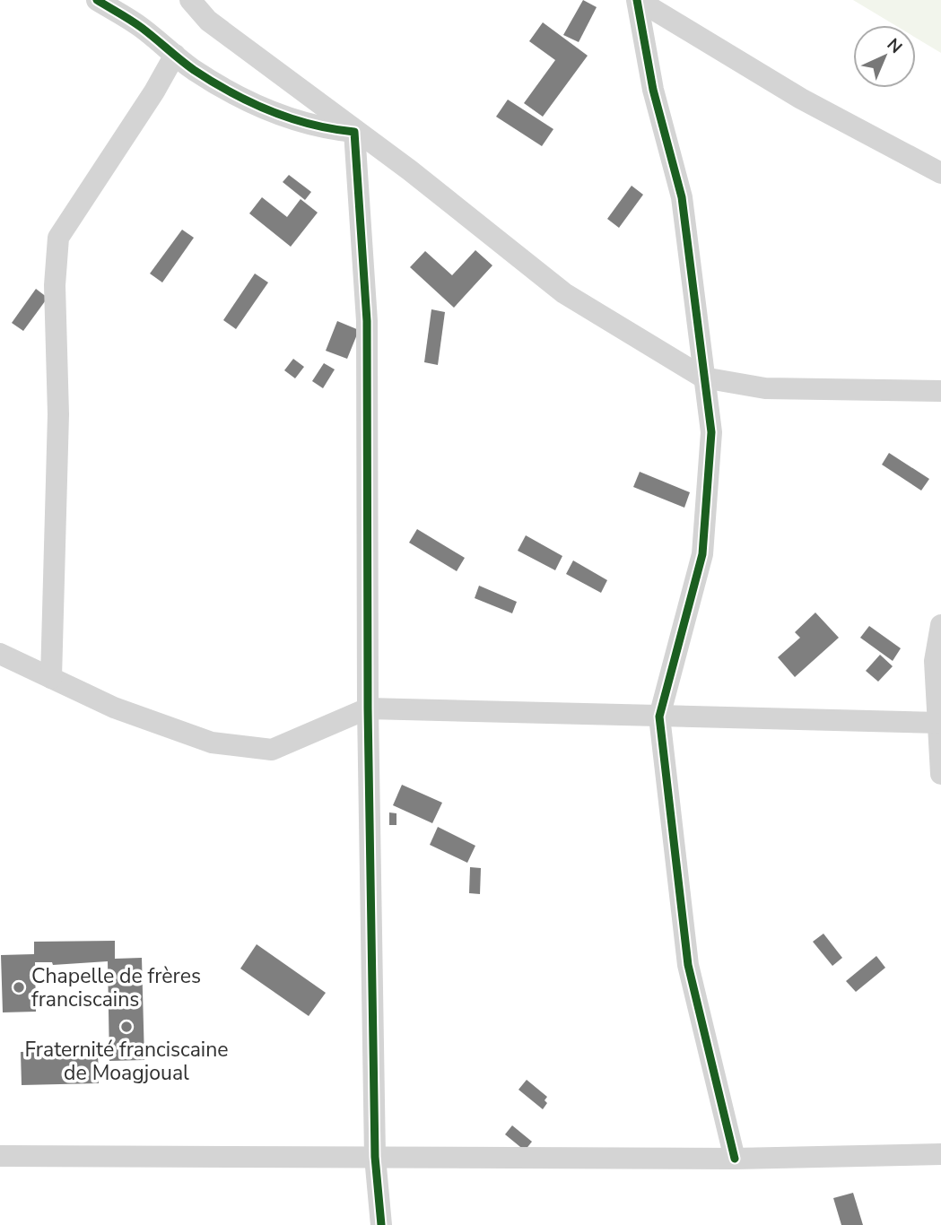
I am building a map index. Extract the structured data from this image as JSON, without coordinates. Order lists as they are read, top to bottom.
{
  "places": ["Chapelle de frères franciscains", "Fraternité franciscaine de Moagjoual"],
  "north": "top right"
}
